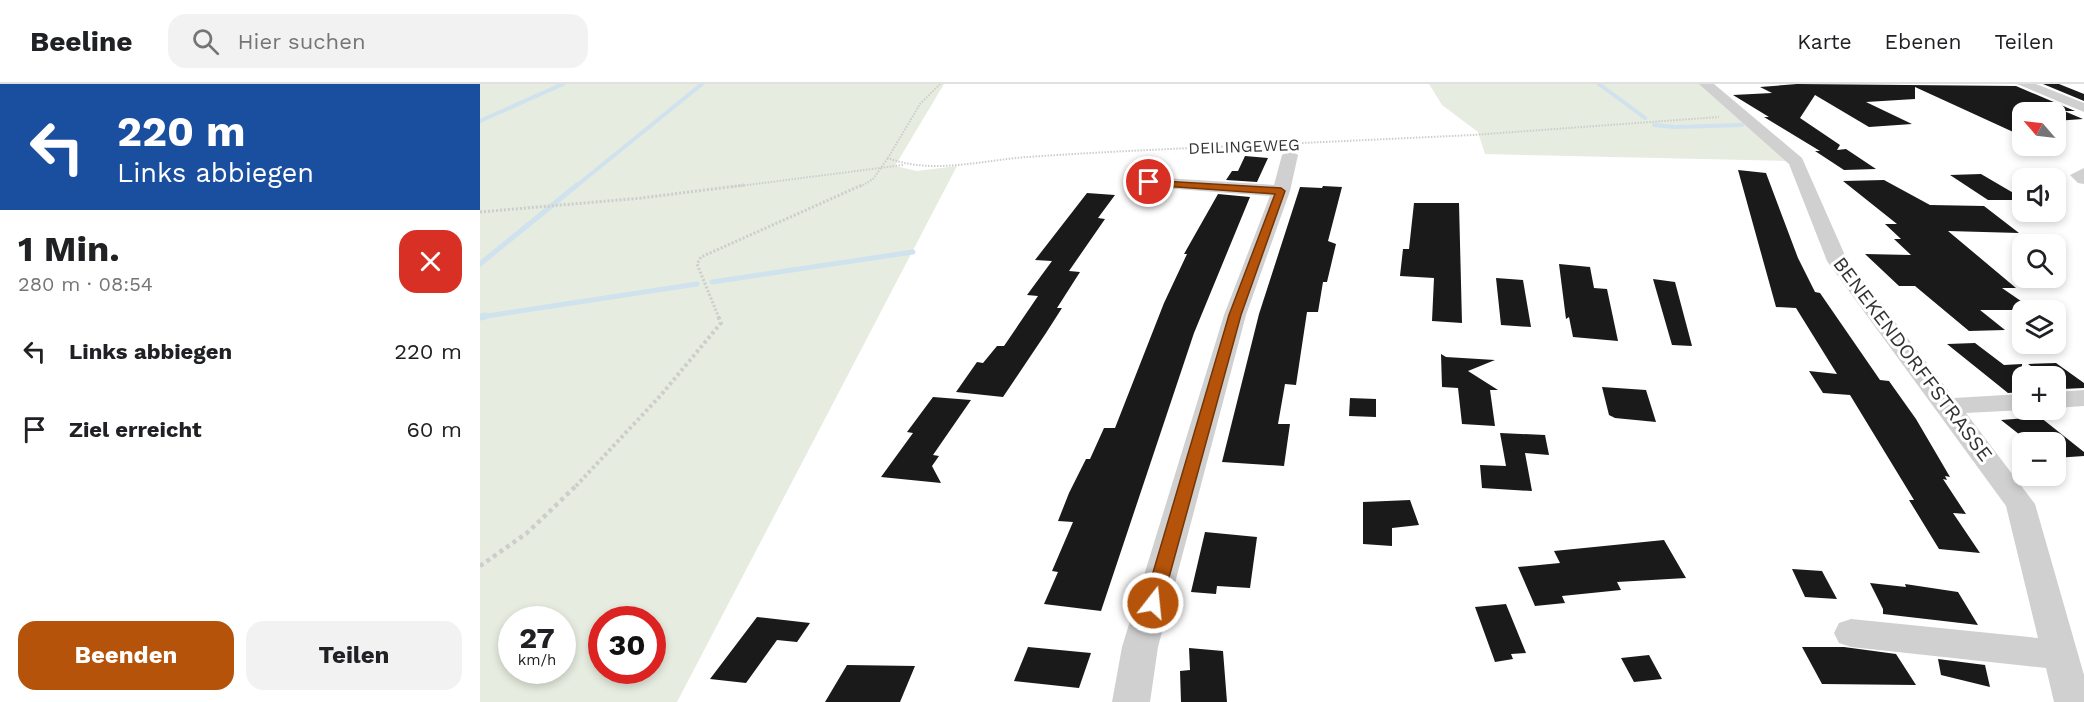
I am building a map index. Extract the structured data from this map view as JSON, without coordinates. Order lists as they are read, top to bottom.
{
  "streets": {
    "street": ["BENEKENDORFFSTRASSE"],
    "path": ["DEILINGEWEG"]
  },
  "north": "top left",
  "page": {
    "header": "Beeline",
    "search": "Hier suchen",
    "nav": ["Karte", "Ebenen", "Teilen"],
    "turn": ["220 m", "Links abbiegen"],
    "map_buttons": ["+", "−"],
    "heading": ["1 Min.", "280 m · 08:54"],
    "list": [
      {
        "name": "Links abbiegen",
        "value": "220 m"
      },
      {
        "name": "Ziel erreicht",
        "value": "60 m"
      }
    ],
    "speed": "27 km/h",
    "limit": "30",
    "buttons": ["Beenden", "Teilen"]
  }
}
